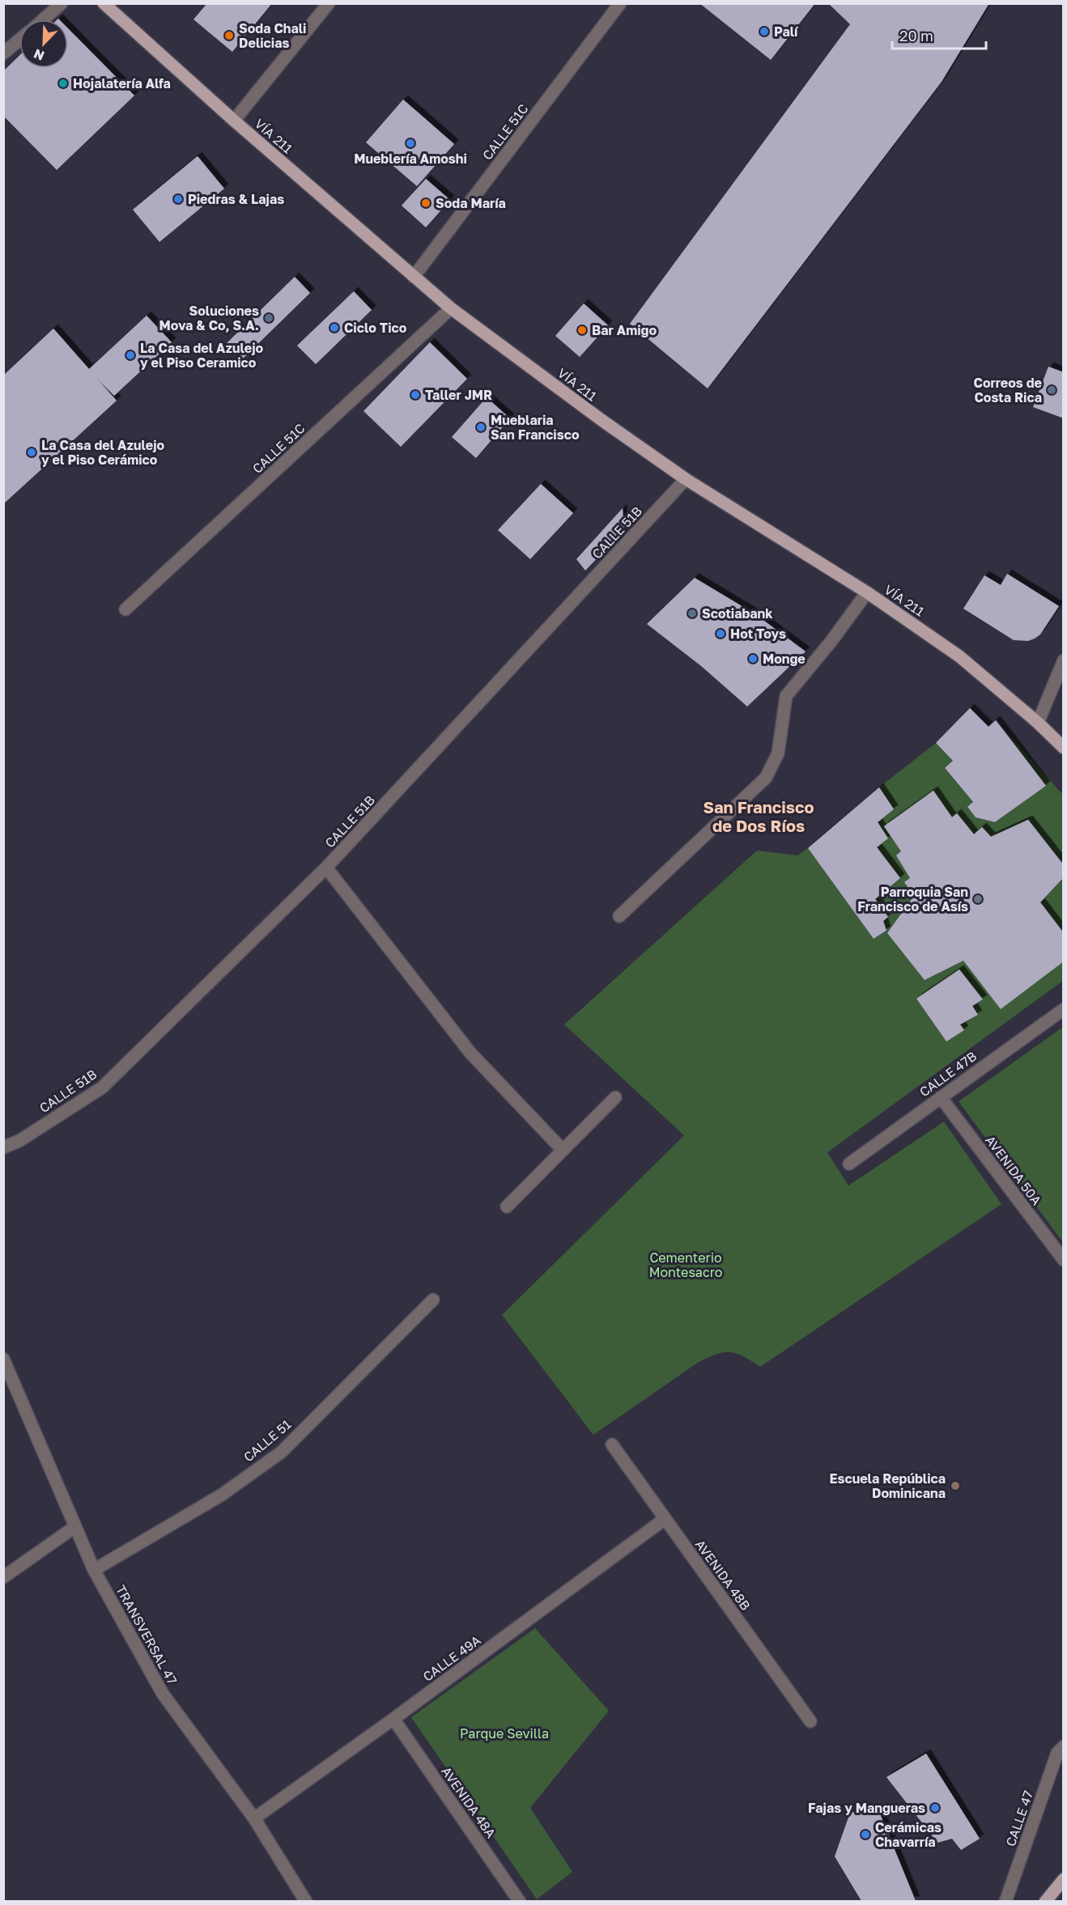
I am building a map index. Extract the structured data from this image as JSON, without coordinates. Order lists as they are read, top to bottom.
{
  "streets": {
    "main road": ["VÍA 211"],
    "street": [
      "CALLE 51C",
      "CALLE 51B",
      "CALLE 47B",
      "AVENIDA 50A",
      "CALLE 51",
      "AVENIDA 48B",
      "TRANSVERSAL 47",
      "CALLE 49A",
      "AVENIDA 48A",
      "CALLE 47"
    ]
  },
  "crossings": [
    ["CALLE 51C", "VÍA 211"],
    ["VÍA 211", "CALLE 51B"],
    ["CALLE 47B", "AVENIDA 50A"],
    ["CALLE 51", "TRANSVERSAL 47"],
    ["AVENIDA 48B", "CALLE 49A"],
    ["TRANSVERSAL 47", "CALLE 49A"],
    ["CALLE 49A", "AVENIDA 48A"]
  ],
  "districts": ["San Francisco de Dos Ríos"],
  "parks": ["Cementerio Montesacro", "Parque Sevilla"],
  "places": [
    "Palí",
    "Soda Chali Delicias",
    "Hojalatería Alfa",
    "Mueblería Amoshi",
    "Piedras & Lajas",
    "Soda María",
    "Soluciones Mova & Co, S.A.",
    "Ciclo Tico",
    "Bar Amigo",
    "La Casa del Azulejo y el Piso Ceramico",
    "Correos de Costa Rica",
    "Taller JMR",
    "Mueblaria San Francisco",
    "La Casa del Azulejo y el Piso Cerámico",
    "Scotiabank",
    "Hot Toys",
    "Monge",
    "Parroquia San Francisco de Asís",
    "Escuela República Dominicana",
    "Fajas y Mangueras",
    "Cerámicas Chavarría"
  ],
  "scale_bar": "20 m",
  "north": "bottom left"
}
